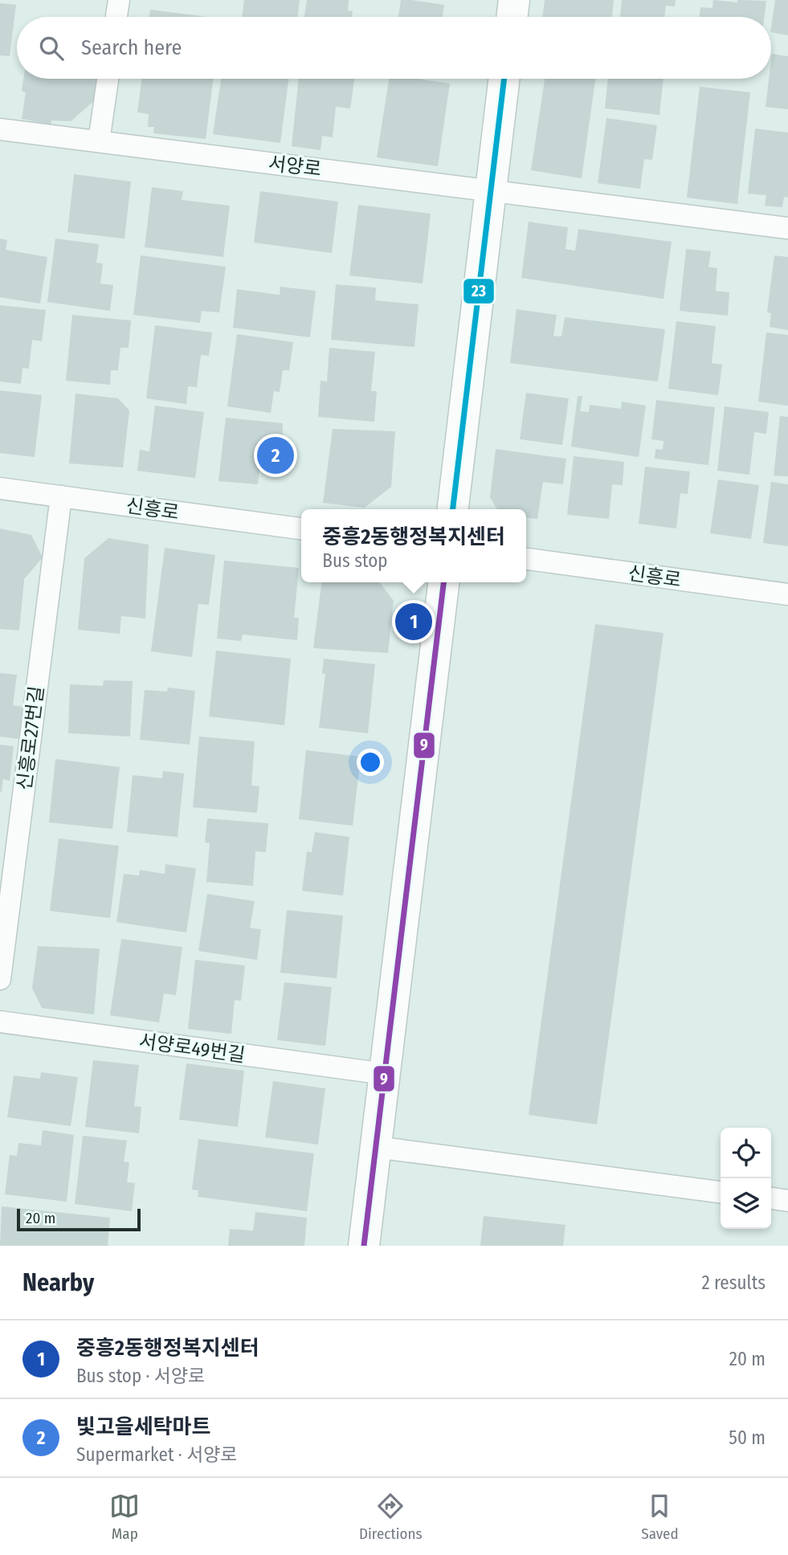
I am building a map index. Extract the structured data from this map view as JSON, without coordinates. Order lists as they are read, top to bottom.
{
  "streets": {
    "lane": [
      "서양로",
      "신흥로",
      "신흥로27번길",
      "서양로49번길"
    ]
  },
  "crossings": [
    ["신흥로", "신흥로27번길"]
  ],
  "lines": ["transit line 23", "transit line 9"],
  "scale_bar": "20 m",
  "page": {
    "search": "Search here",
    "pins": ["2", "1"],
    "popup": ["중흥2동행정복지센터", "Bus stop"],
    "scale": "20 m",
    "heading": ["Nearby", "2 results"],
    "list": [
      {
        "mark": "1",
        "name": "중흥2동행정복지센터",
        "note": "Bus stop · 서양로",
        "value": "20 m"
      },
      {
        "mark": "2",
        "name": "빛고을세탁마트",
        "note": "Supermarket · 서양로",
        "value": "50 m"
      }
    ],
    "nav": ["Map", "Directions", "Saved"]
  }
}
